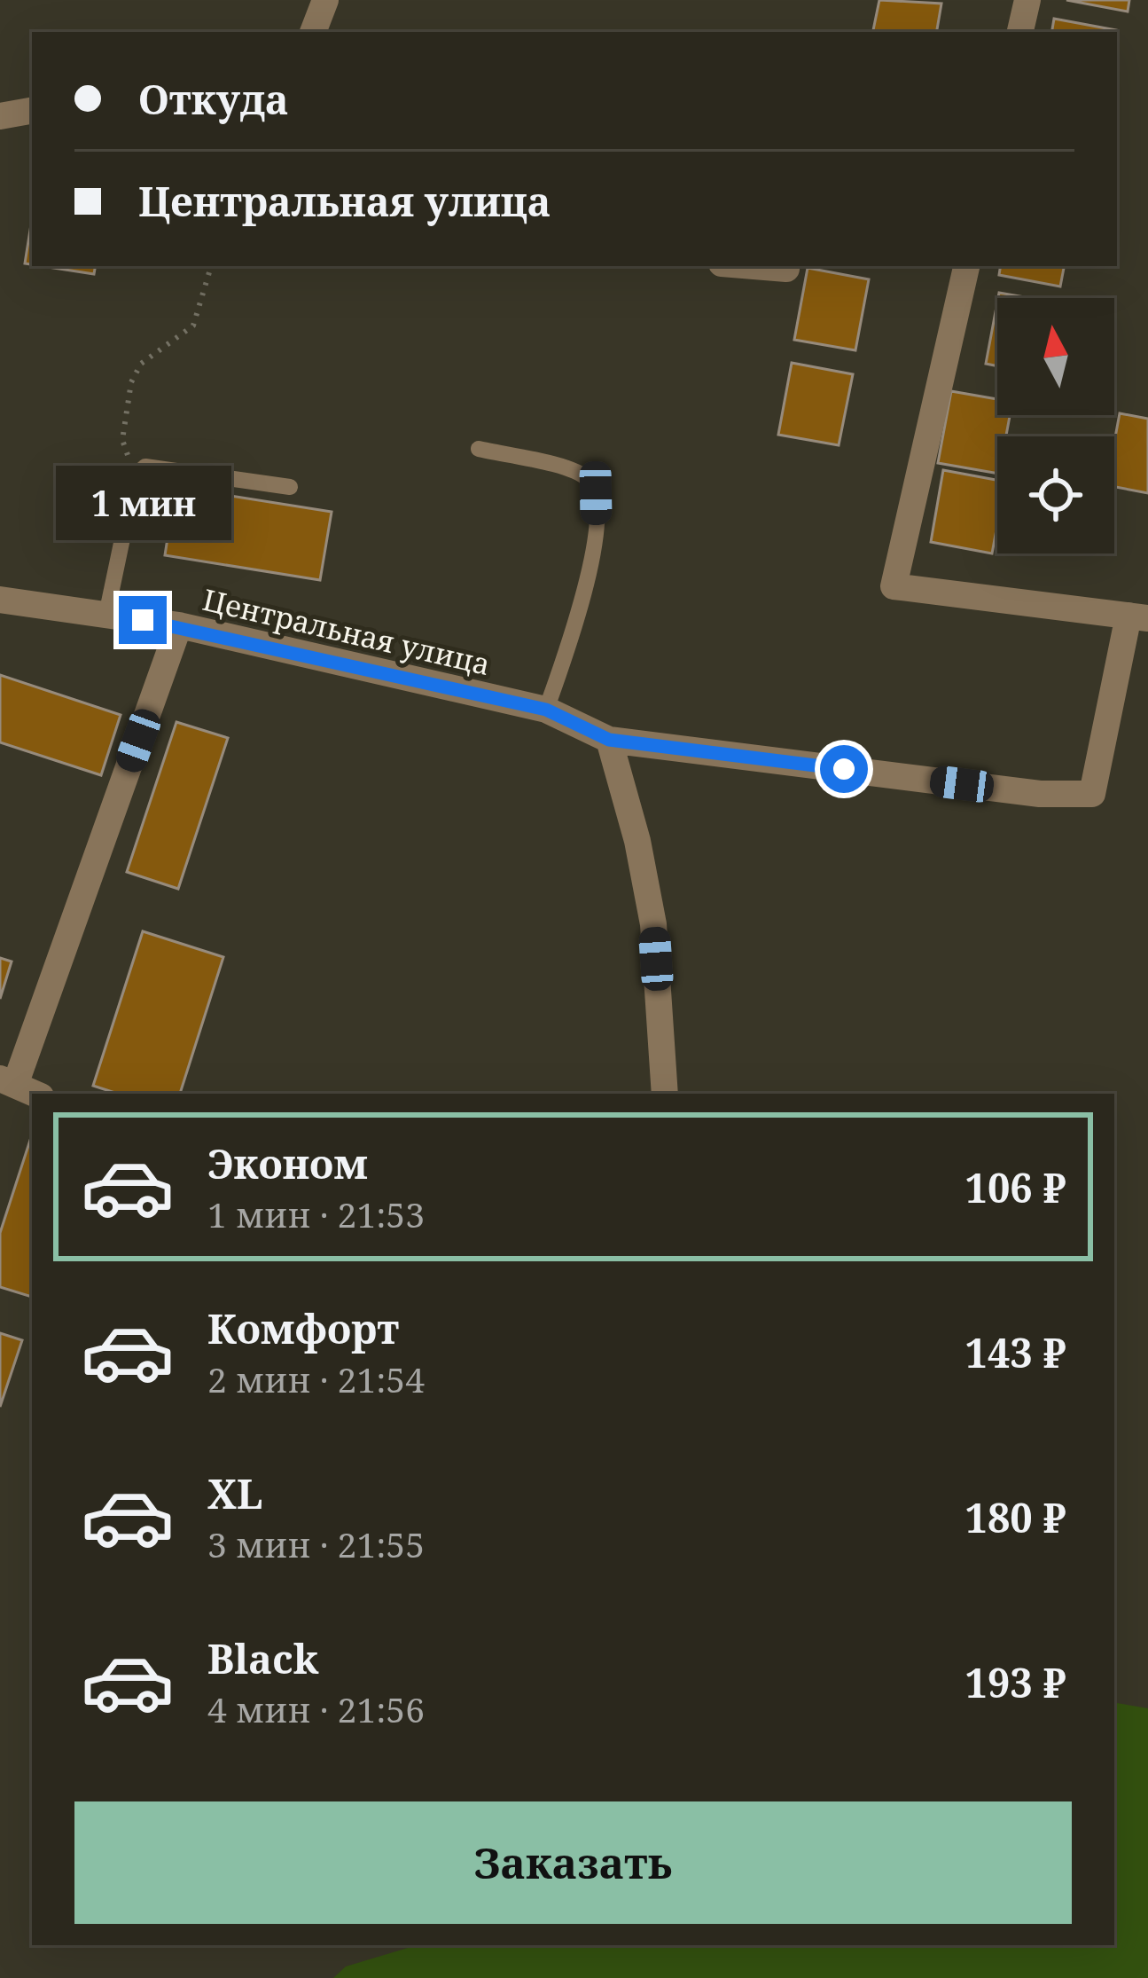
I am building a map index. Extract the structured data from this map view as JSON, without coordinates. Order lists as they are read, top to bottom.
{
  "streets": {
    "street": ["Центральная улица"]
  },
  "north": "top",
  "page": {
    "banner": ["Откуда", "Центральная улица"],
    "bubble": "1 мин",
    "list": [
      {
        "name": "Эконом",
        "note": "1 мин · 21:53",
        "value": "106 ₽"
      },
      {
        "name": "Комфорт",
        "note": "2 мин · 21:54",
        "value": "143 ₽"
      },
      {
        "name": "XL",
        "note": "3 мин · 21:55",
        "value": "180 ₽"
      },
      {
        "name": "Black",
        "note": "4 мин · 21:56",
        "value": "193 ₽"
      }
    ],
    "buttons": "Заказать"
  }
}
